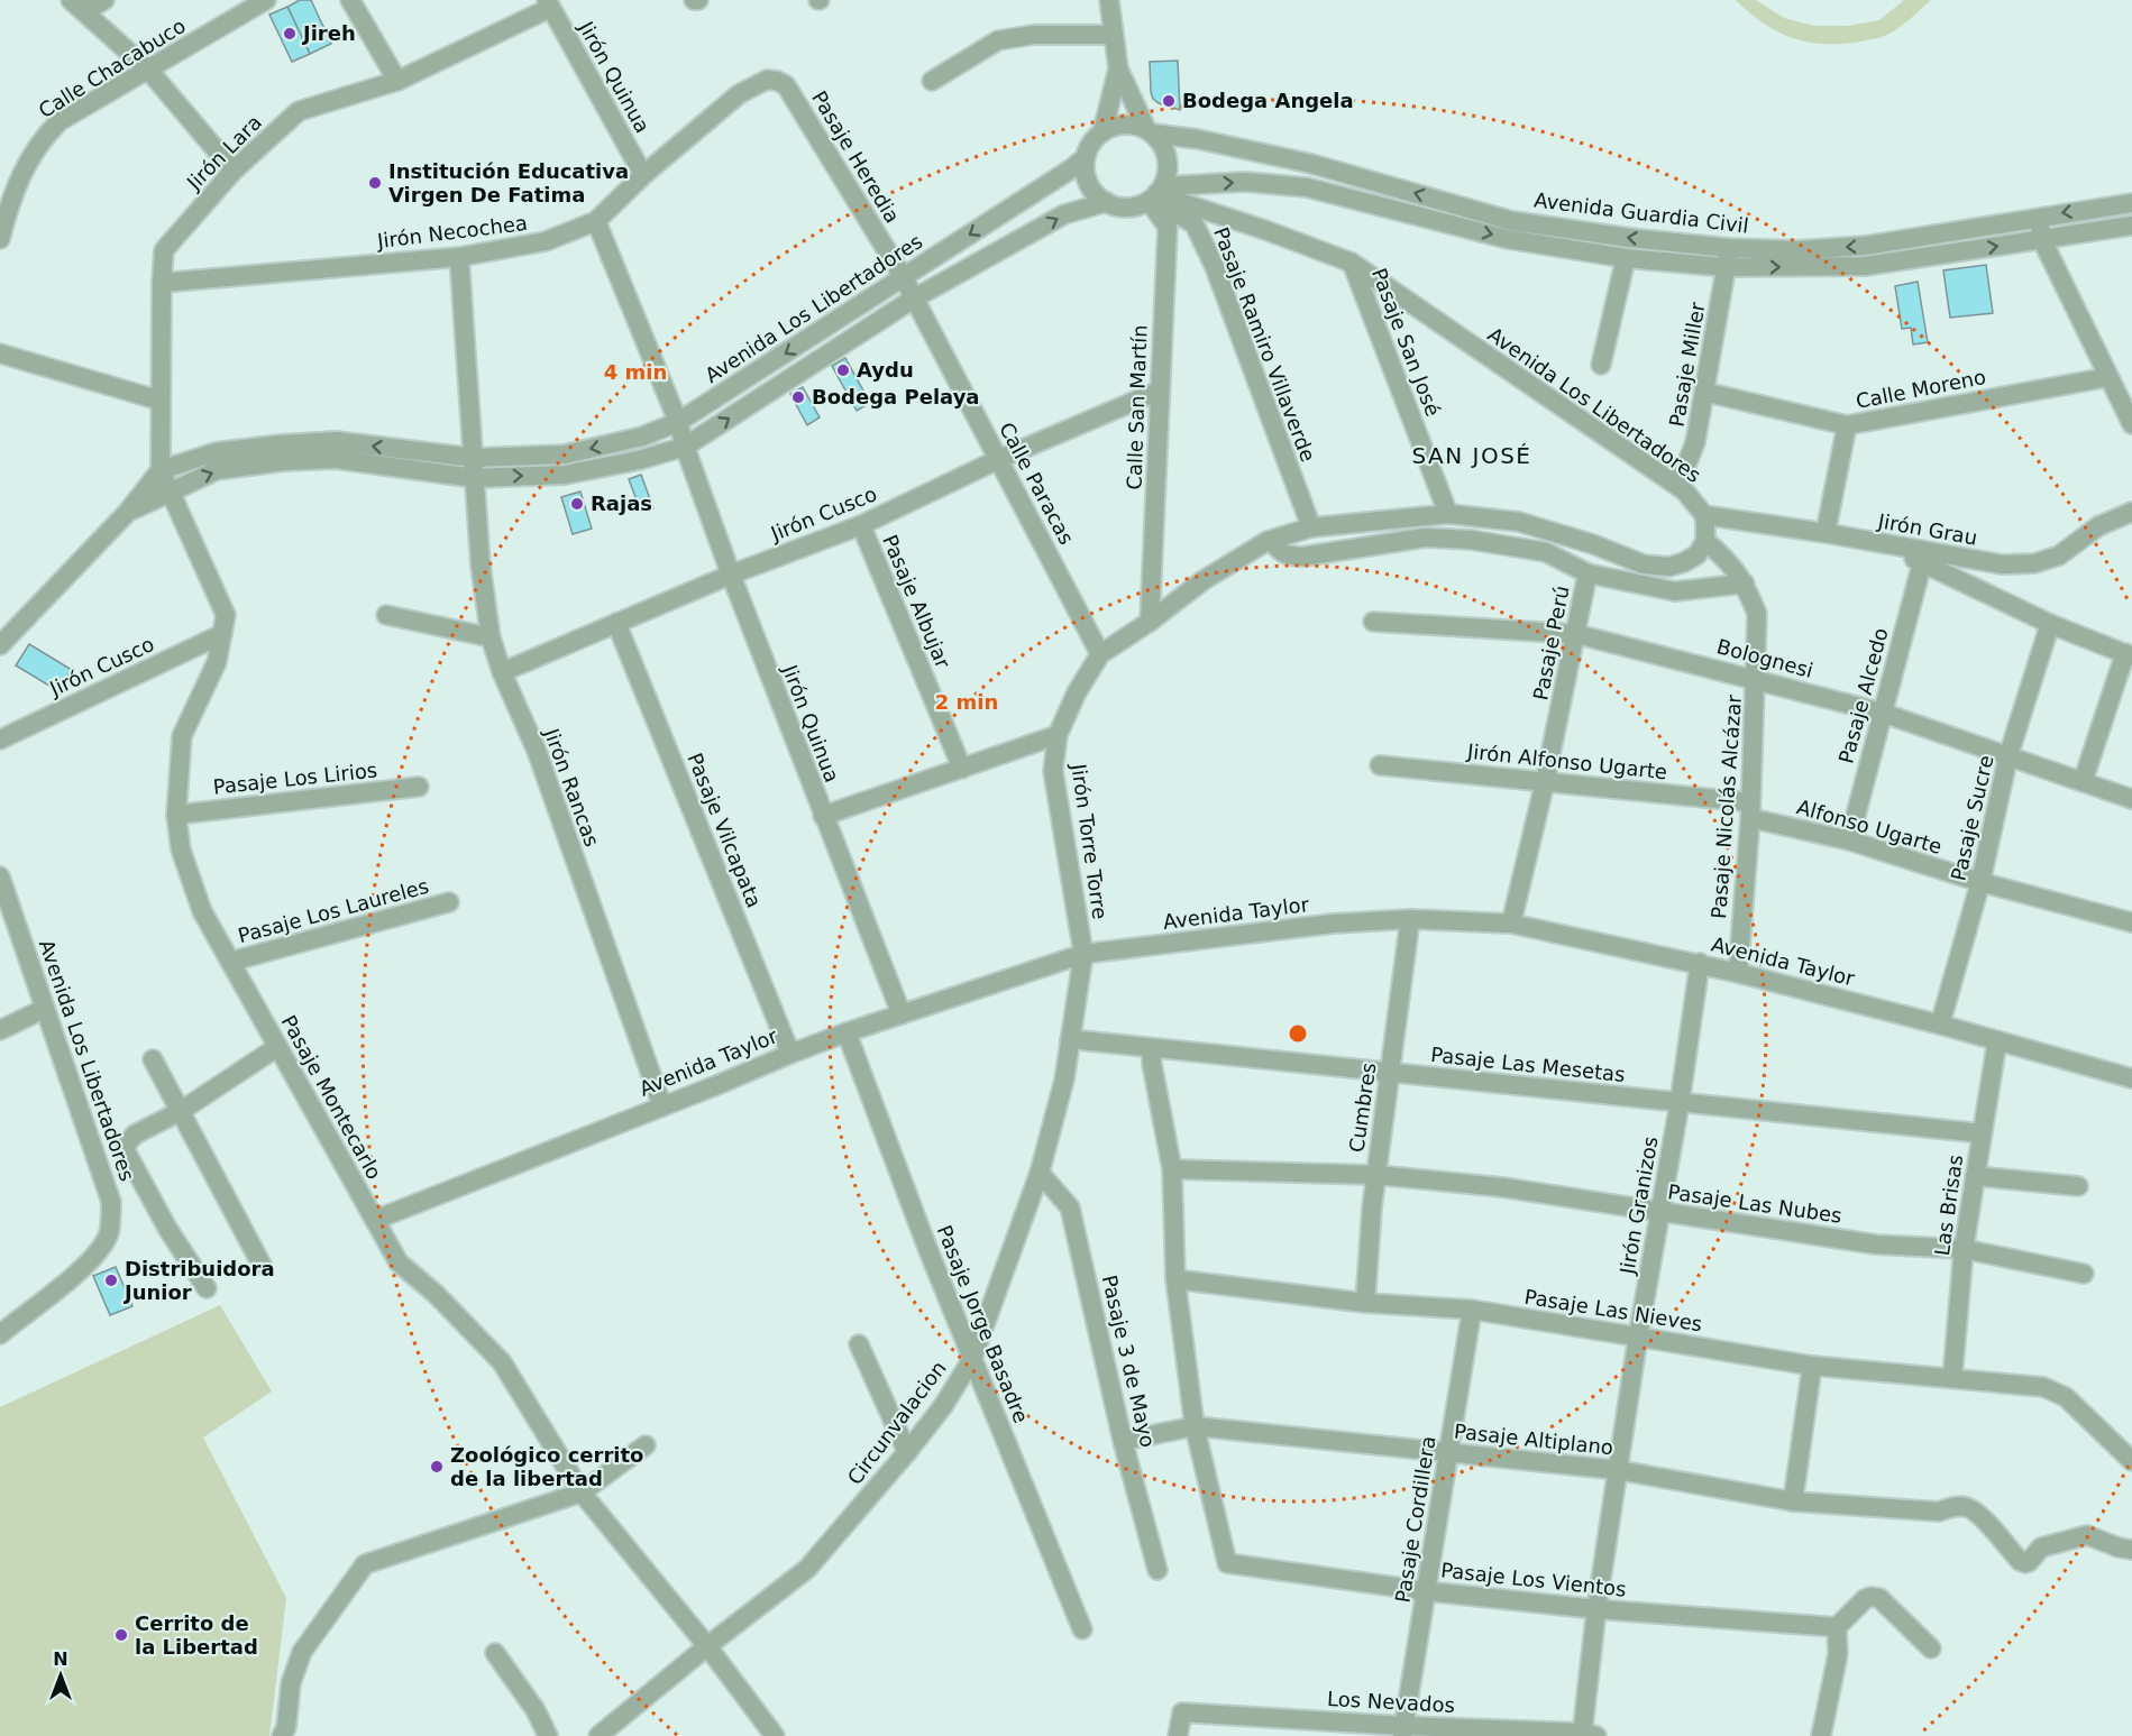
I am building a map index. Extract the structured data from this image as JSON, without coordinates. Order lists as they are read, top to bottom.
{
  "streets": {
    "street": [
      "Calle Chacabuco",
      "Jirón Quinua",
      "Jirón Lara",
      "Pasaje Heredia",
      "Avenida Guardia Civil",
      "Jirón Necochea",
      "Avenida Los Libertadores",
      "Pasaje San José",
      "Pasaje Ramiro Villaverde",
      "Pasaje Miller",
      "Calle Moreno",
      "Calle San Martín",
      "Calle Paracas",
      "Jirón Cusco",
      "Jirón Grau",
      "Pasaje Albujar",
      "Pasaje Perú",
      "Bolognesi",
      "Pasaje Alcedo",
      "Jirón Alfonso Ugarte",
      "Pasaje Los Lirios",
      "Jirón Rancas",
      "Pasaje Nicolás Alcázar",
      "Pasaje Sucre",
      "Alfonso Ugarte",
      "Pasaje Vilcapata",
      "Jirón Torre Torre",
      "Pasaje Los Laureles",
      "Avenida Taylor",
      "Pasaje Las Mesetas",
      "Pasaje Montecarlo",
      "Cumbres",
      "Pasaje Las Nubes",
      "Jirón Granizos",
      "Las Brisas",
      "Pasaje Las Nieves",
      "Pasaje Jorge Basadre",
      "Pasaje 3 de Mayo",
      "Circunvalacion",
      "Pasaje Altiplano",
      "Pasaje Cordillera",
      "Pasaje Los Vientos",
      "Los Nevados"
    ]
  },
  "crossings": [
    ["Jirón Quinua", "Jirón Lara"],
    ["Jirón Quinua", "Jirón Necochea"],
    ["Jirón Quinua", "Avenida Los Libertadores"],
    ["Jirón Quinua", "Jirón Cusco"],
    ["Jirón Quinua", "Avenida Taylor"],
    ["Jirón Lara", "Jirón Necochea"],
    ["Jirón Lara", "Avenida Los Libertadores"],
    ["Jirón Lara", "Pasaje Montecarlo"],
    ["Pasaje Heredia", "Jirón Necochea"],
    ["Pasaje Heredia", "Avenida Los Libertadores"],
    ["Pasaje Heredia", "Calle Paracas"],
    ["Avenida Guardia Civil", "Avenida Los Libertadores"],
    ["Avenida Guardia Civil", "Pasaje Ramiro Villaverde"],
    ["Avenida Guardia Civil", "Pasaje Miller"],
    ["Avenida Guardia Civil", "Calle San Martín"],
    ["Jirón Necochea", "Jirón Rancas"],
    ["Avenida Los Libertadores", "Pasaje San José"],
    ["Avenida Los Libertadores", "Pasaje Ramiro Villaverde"],
    ["Avenida Los Libertadores", "Pasaje Miller"],
    ["Avenida Los Libertadores", "Calle San Martín"],
    ["Avenida Los Libertadores", "Jirón Grau"],
    ["Avenida Los Libertadores", "Jirón Rancas"],
    ["Avenida Los Libertadores", "Pasaje Nicolás Alcázar"],
    ["Pasaje Ramiro Villaverde", "Calle San Martín"],
    ["Pasaje Miller", "Calle Moreno"],
    ["Calle San Martín", "Jirón Cusco"],
    ["Calle Paracas", "Jirón Cusco"],
    ["Jirón Cusco", "Pasaje Albujar"],
    ["Jirón Cusco", "Jirón Rancas"],
    ["Jirón Cusco", "Pasaje Vilcapata"],
    ["Jirón Cusco", "Pasaje Montecarlo"],
    ["Pasaje Perú", "Bolognesi"],
    ["Pasaje Perú", "Jirón Alfonso Ugarte"],
    ["Pasaje Perú", "Avenida Taylor"],
    ["Bolognesi", "Pasaje Alcedo"],
    ["Bolognesi", "Pasaje Nicolás Alcázar"],
    ["Bolognesi", "Pasaje Sucre"],
    ["Pasaje Alcedo", "Alfonso Ugarte"],
    ["Jirón Alfonso Ugarte", "Pasaje Nicolás Alcázar"],
    ["Jirón Alfonso Ugarte", "Alfonso Ugarte"],
    ["Pasaje Los Lirios", "Pasaje Montecarlo"],
    ["Jirón Rancas", "Avenida Taylor"],
    ["Pasaje Nicolás Alcázar", "Alfonso Ugarte"],
    ["Pasaje Nicolás Alcázar", "Avenida Taylor"],
    ["Pasaje Sucre", "Alfonso Ugarte"],
    ["Pasaje Sucre", "Avenida Taylor"],
    ["Pasaje Vilcapata", "Avenida Taylor"],
    ["Jirón Torre Torre", "Avenida Taylor"],
    ["Jirón Torre Torre", "Circunvalacion"],
    ["Pasaje Los Laureles", "Pasaje Montecarlo"],
    ["Avenida Taylor", "Pasaje Montecarlo"],
    ["Avenida Taylor", "Cumbres"],
    ["Avenida Taylor", "Jirón Granizos"],
    ["Avenida Taylor", "Las Brisas"],
    ["Avenida Taylor", "Pasaje Jorge Basadre"],
    ["Avenida Taylor", "Circunvalacion"],
    ["Pasaje Las Mesetas", "Cumbres"],
    ["Pasaje Las Mesetas", "Jirón Granizos"],
    ["Pasaje Las Mesetas", "Las Brisas"],
    ["Pasaje Las Mesetas", "Circunvalacion"],
    ["Pasaje Montecarlo", "Circunvalacion"],
    ["Cumbres", "Pasaje Las Nubes"],
    ["Cumbres", "Pasaje Las Nieves"],
    ["Pasaje Las Nubes", "Jirón Granizos"],
    ["Pasaje Las Nubes", "Las Brisas"],
    ["Jirón Granizos", "Pasaje Las Nieves"],
    ["Jirón Granizos", "Pasaje Altiplano"],
    ["Jirón Granizos", "Pasaje Los Vientos"],
    ["Jirón Granizos", "Los Nevados"],
    ["Las Brisas", "Pasaje Las Nieves"],
    ["Pasaje Las Nieves", "Pasaje Cordillera"],
    ["Pasaje Jorge Basadre", "Circunvalacion"],
    ["Pasaje 3 de Mayo", "Circunvalacion"],
    ["Pasaje 3 de Mayo", "Pasaje Altiplano"],
    ["Pasaje Altiplano", "Pasaje Cordillera"],
    ["Pasaje Altiplano", "Pasaje Los Vientos"],
    ["Pasaje Cordillera", "Pasaje Los Vientos"],
    ["Pasaje Cordillera", "Los Nevados"]
  ],
  "districts": ["SAN JOSÉ"],
  "places": [
    "Jireh",
    "Bodega Angela",
    "Institución Educativa Virgen De Fatima",
    "Aydu",
    "Bodega Pelaya",
    "Rajas",
    "Distribuidora Junior",
    "Zoológico cerrito de la libertad",
    "Cerrito de la Libertad"
  ],
  "north": "top",
  "rings": ["4 min", "2 min"]
}
